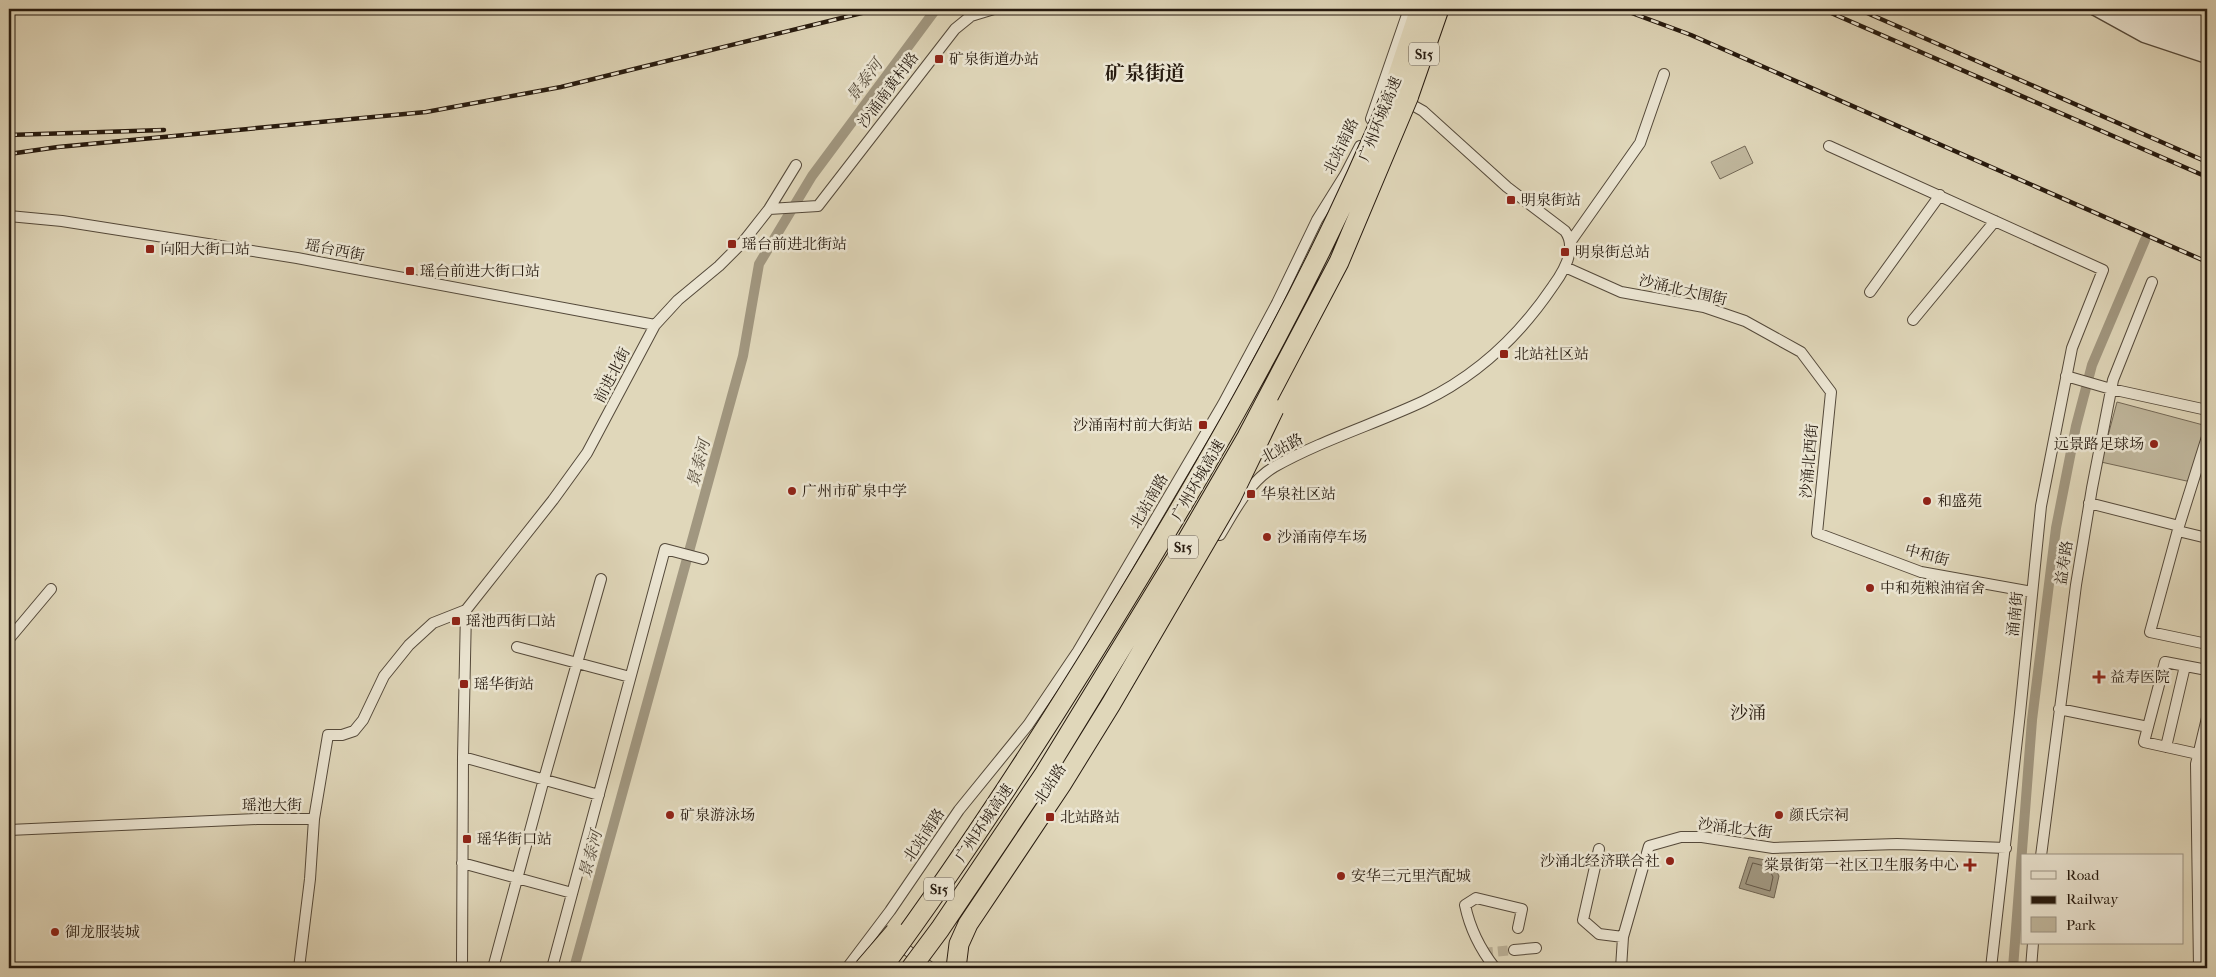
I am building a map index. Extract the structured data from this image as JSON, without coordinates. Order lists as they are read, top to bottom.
{
  "streets": {
    "highway": ["S15", "广州环城高速"],
    "street": [
      "沙涌南黄村路",
      "北站南路",
      "瑶台西街",
      "沙涌北大围街",
      "前进北街",
      "北站路",
      "沙涌北西街",
      "中和街",
      "益寿路",
      "涌南街",
      "瑶池大街",
      "沙涌北大街"
    ]
  },
  "crossings": [
    ["沙涌南黄村路", "前进北街"],
    ["瑶台西街", "前进北街"],
    ["沙涌北大围街", "北站路"],
    ["沙涌北大围街", "沙涌北西街"],
    ["前进北街", "瑶池大街"],
    ["沙涌北西街", "中和街"],
    ["中和街", "涌南街"],
    ["涌南街", "沙涌北大街"]
  ],
  "districts": ["矿泉街道", "沙涌"],
  "water": ["景泰河"],
  "places": {
    "transit": [
      "矿泉街道办站",
      "明泉街站",
      "瑶台前进北街站",
      "向阳大街口站",
      "明泉街总站",
      "瑶台前进大街口站",
      "北站社区站",
      "沙涌南村前大街站",
      "华泉社区站",
      "瑶池西街口站",
      "瑶华街站",
      "北站路站",
      "瑶华街口站"
    ],
    "other": [
      "远景路足球场",
      "广州市矿泉中学",
      "和盛苑",
      "沙涌南停车场",
      "中和苑粮油宿舍",
      "矿泉游泳场",
      "颜氏宗祠",
      "沙涌北经济联合社",
      "安华三元里汽配城",
      "御龙服装城"
    ],
    "health": ["益寿医院", "棠景街第一社区卫生服务中心"]
  },
  "legend": ["Road", "Railway", "Park"]
}
